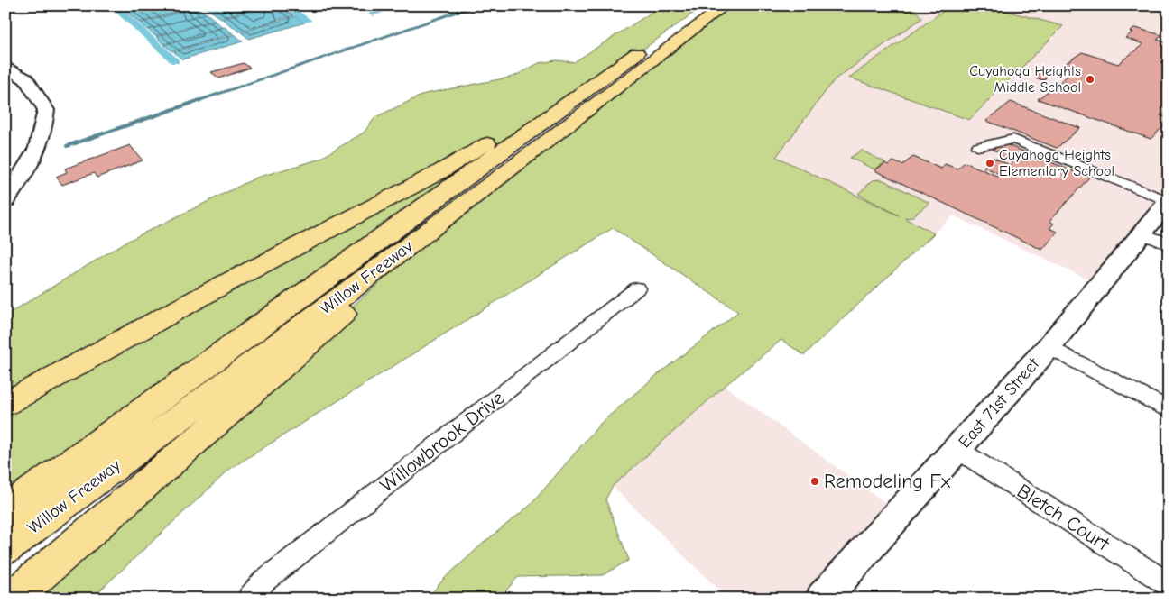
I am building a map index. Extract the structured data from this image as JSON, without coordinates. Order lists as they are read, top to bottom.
{
  "streets": {
    "highway": ["Willow Freeway"],
    "main road": ["East 71st Street"],
    "street": ["Willowbrook Drive", "Bletch Court"]
  },
  "crossings": [
    ["East 71st Street", "Bletch Court"]
  ],
  "places": ["Cuyahoga Heights Middle School", "Cuyahoga Heights Elementary School", "Remodeling Fx"]
}
